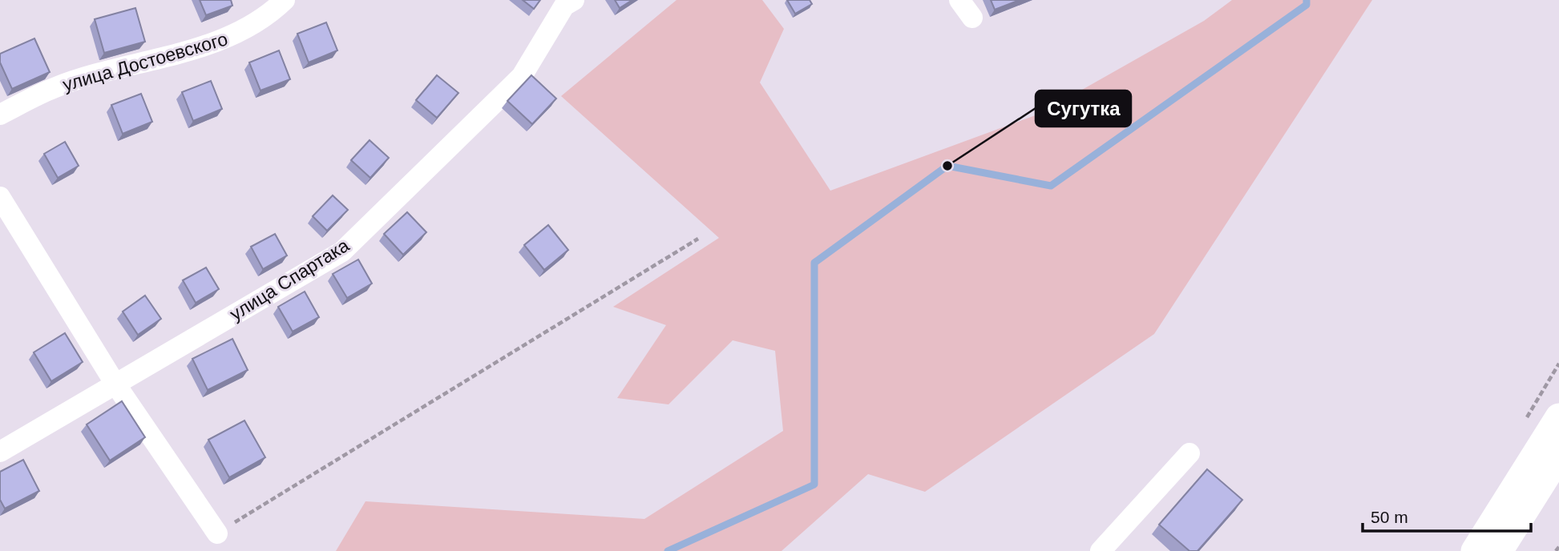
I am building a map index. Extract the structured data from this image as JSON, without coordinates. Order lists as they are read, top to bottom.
{
  "streets": {
    "street": ["улица Достоевского", "улица Спартака"]
  },
  "places": ["Сугутка"],
  "scale_bar": "50 m"
}
